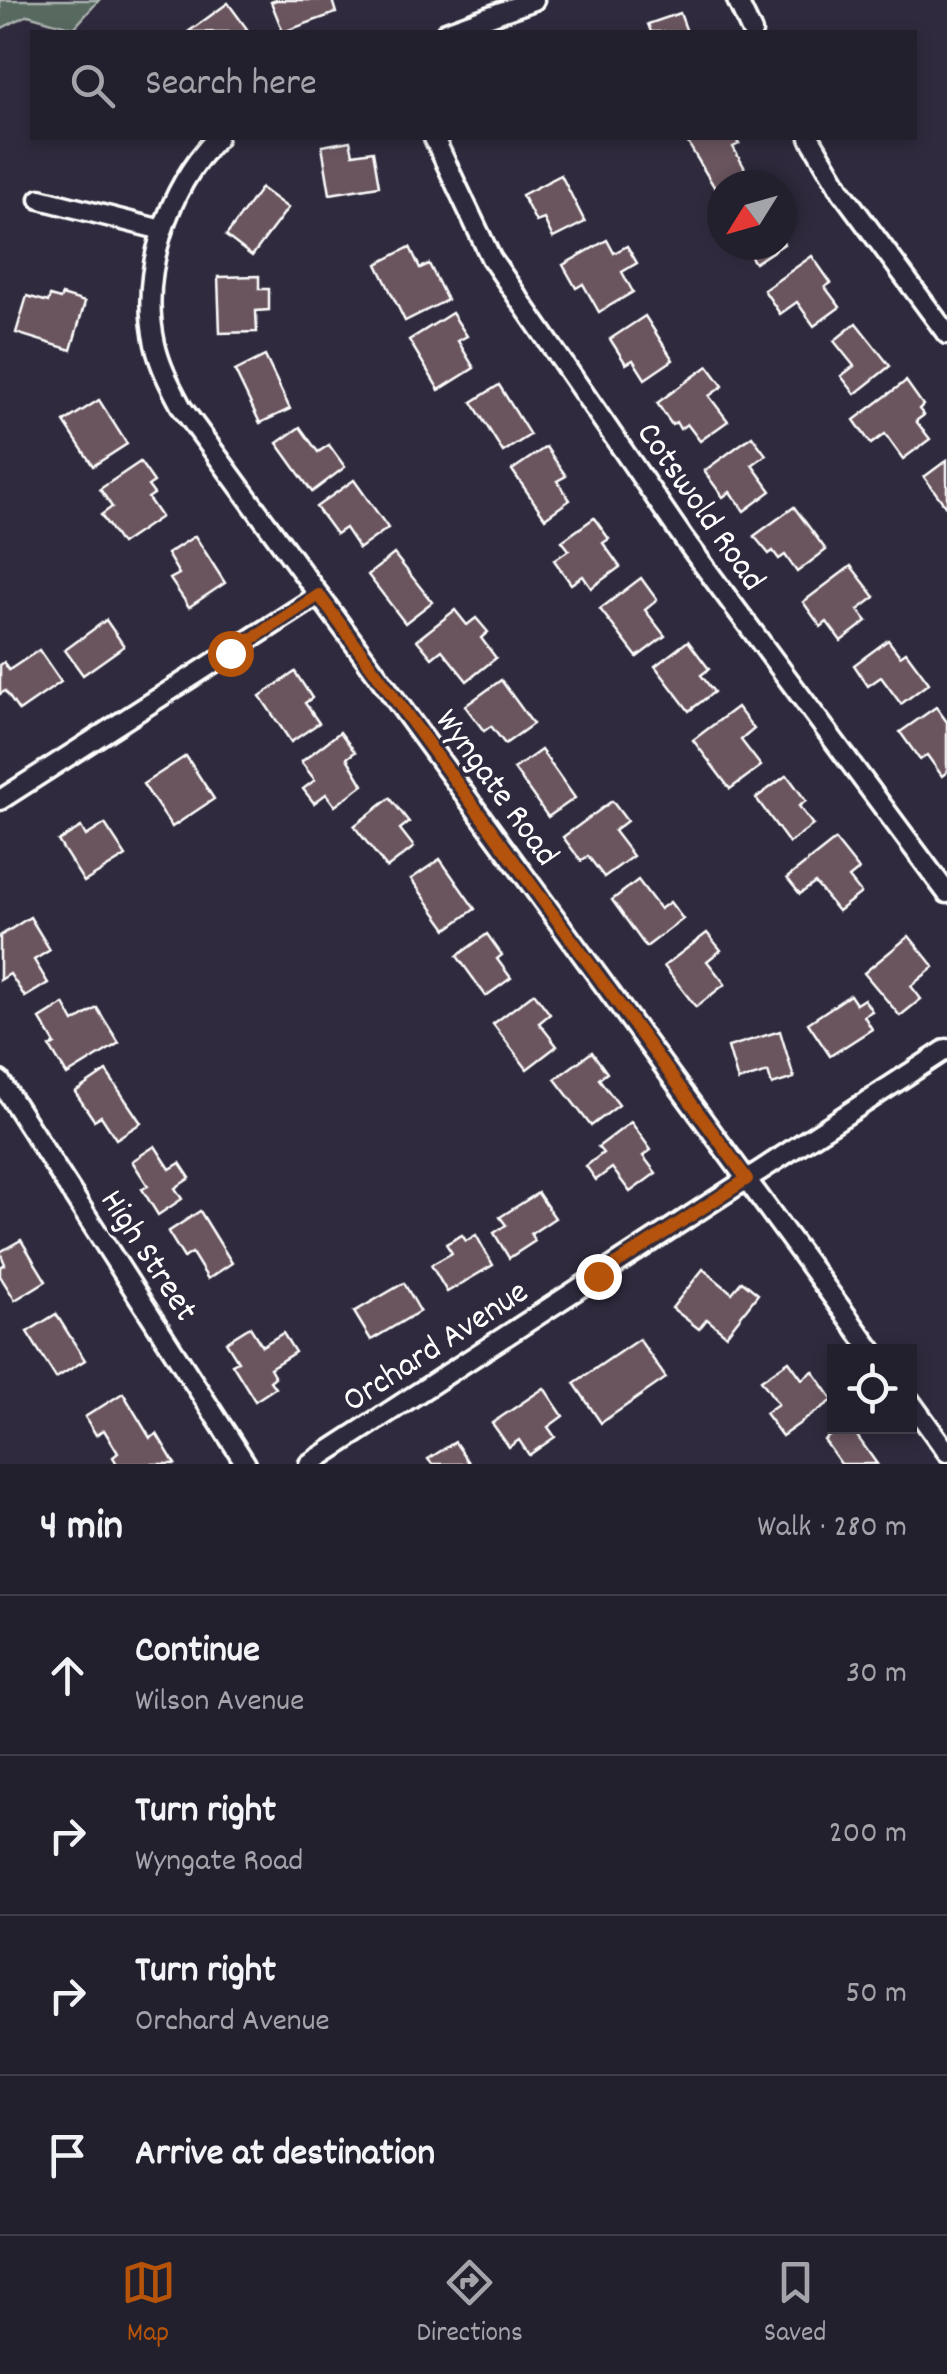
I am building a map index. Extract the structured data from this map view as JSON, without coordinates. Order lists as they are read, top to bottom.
{
  "streets": {
    "street": [
      "Cotswold Road",
      "Wyngate Road",
      "High Street",
      "Orchard Avenue"
    ]
  },
  "crossings": [
    ["Wyngate Road", "Orchard Avenue"]
  ],
  "north": "bottom left",
  "page": {
    "search": "Search here",
    "heading": ["4 min", "Walk · 280 m"],
    "list": [
      ["Continue", "Wilson Avenue", "30 m"],
      ["Turn right", "Wyngate Road", "200 m"],
      ["Turn right", "Orchard Avenue", "50 m"],
      "Arrive at destination"
    ],
    "nav": ["Map", "Directions", "Saved"]
  }
}
